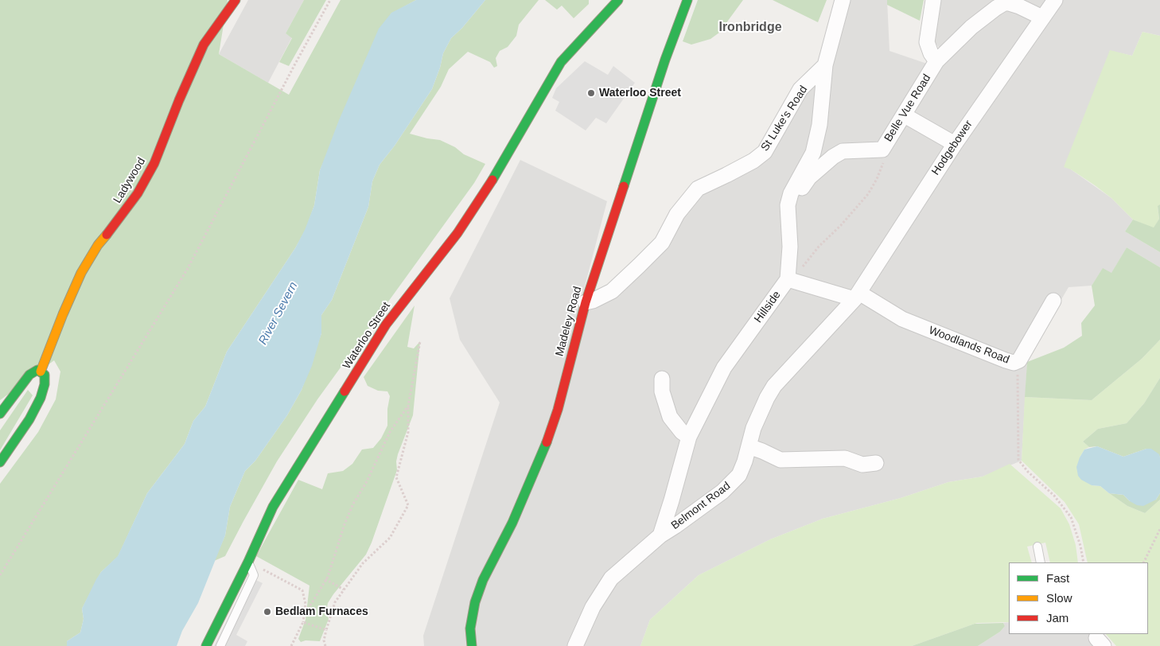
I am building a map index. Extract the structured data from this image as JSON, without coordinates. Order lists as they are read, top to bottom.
{
  "streets": {
    "main road": ["Ladywood", "Madeley Road", "Waterloo Street"],
    "street": [
      "Belle Vue Road",
      "St Luke's Road",
      "Hodgebower",
      "Hillside",
      "Woodlands Road",
      "Belmont Road"
    ]
  },
  "crossings": [
    ["Belle Vue Road", "Hodgebower"],
    ["St Luke's Road", "Madeley Road"],
    ["Hodgebower", "Woodlands Road"],
    ["Hodgebower", "Belmont Road"],
    ["Hillside", "Woodlands Road"],
    ["Hillside", "Belmont Road"],
    ["Woodlands Road", "Belmont Road"]
  ],
  "districts": ["Ironbridge"],
  "water": ["River Severn"],
  "places": ["Waterloo Street", "Bedlam Furnaces"],
  "legend": ["Fast", "Slow", "Jam"]
}
